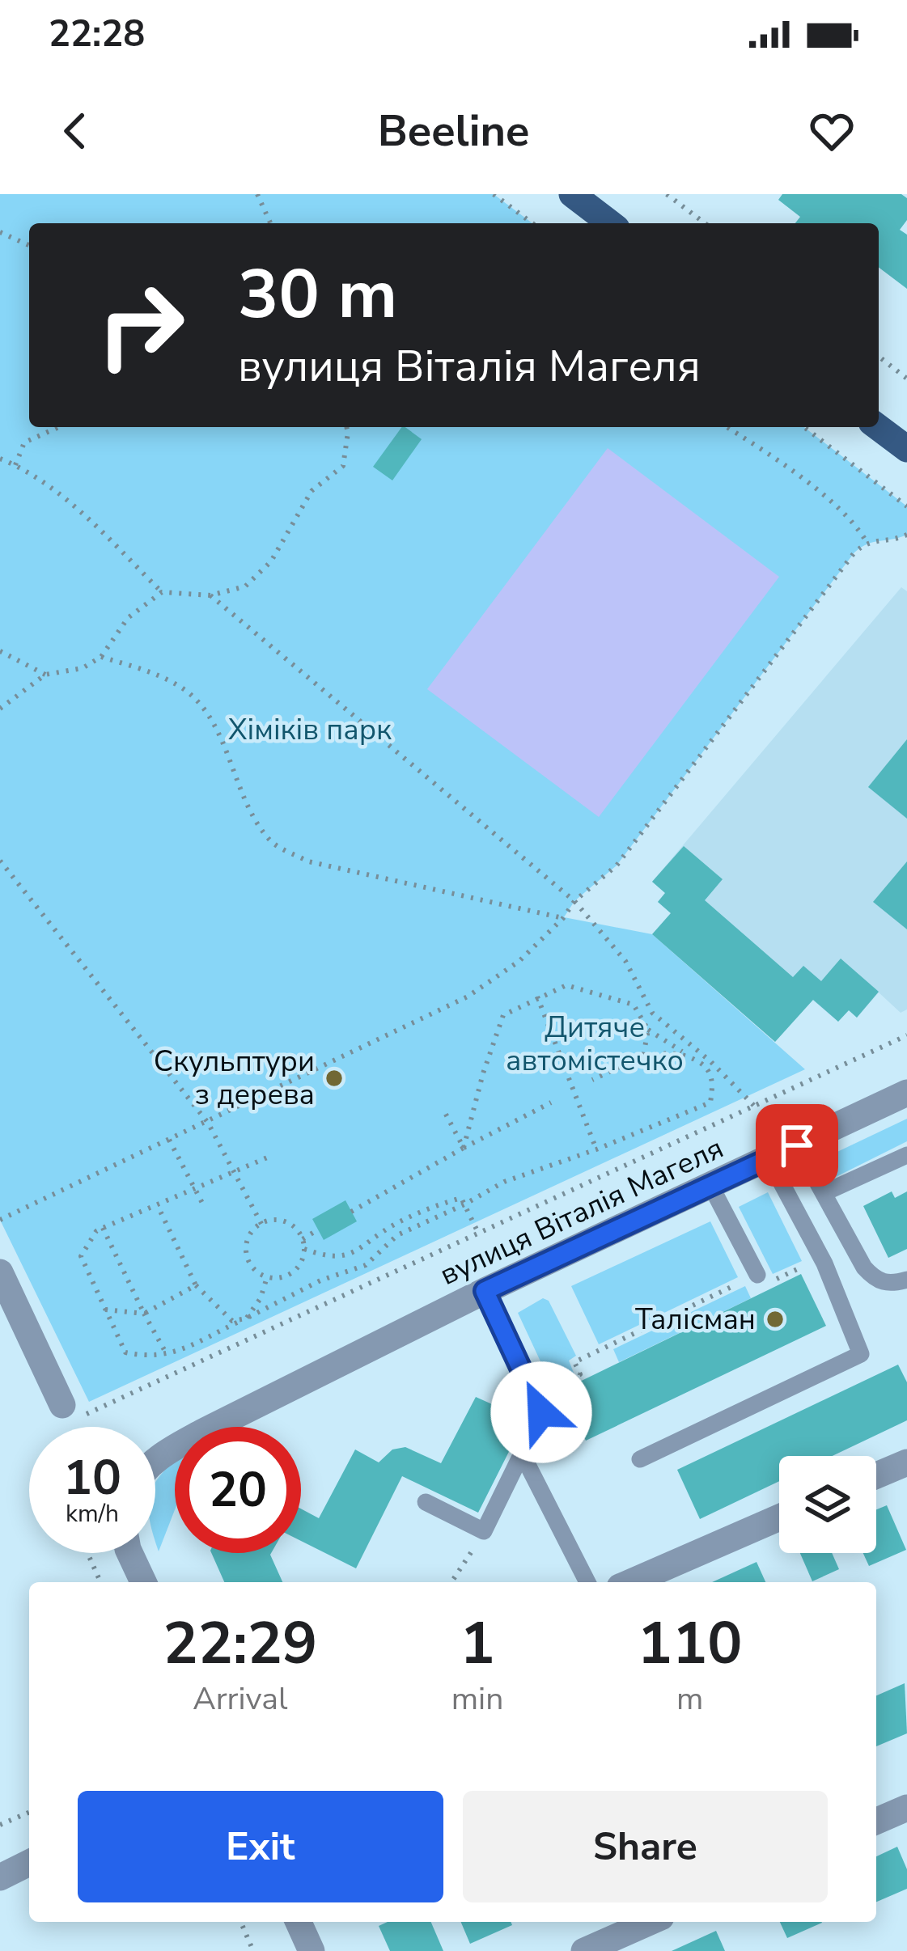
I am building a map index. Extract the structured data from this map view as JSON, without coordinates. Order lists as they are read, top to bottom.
{
  "streets": {
    "street": ["вулиця Віталія Магеля"]
  },
  "parks": ["Хіміків парк", "Дитяче автомістечко"],
  "places": ["Скульптури з дерева", "Талісман"],
  "page": {
    "status": "22:28",
    "header": "Beeline",
    "turn": ["30 m", "вулиця Віталія Магеля"],
    "speed": "10 km/h",
    "limit": "20",
    "eta": [
      "22:29",
      "Arrival",
      "1",
      "min",
      "110",
      "m"
    ],
    "buttons": ["Exit", "Share"]
  }
}
